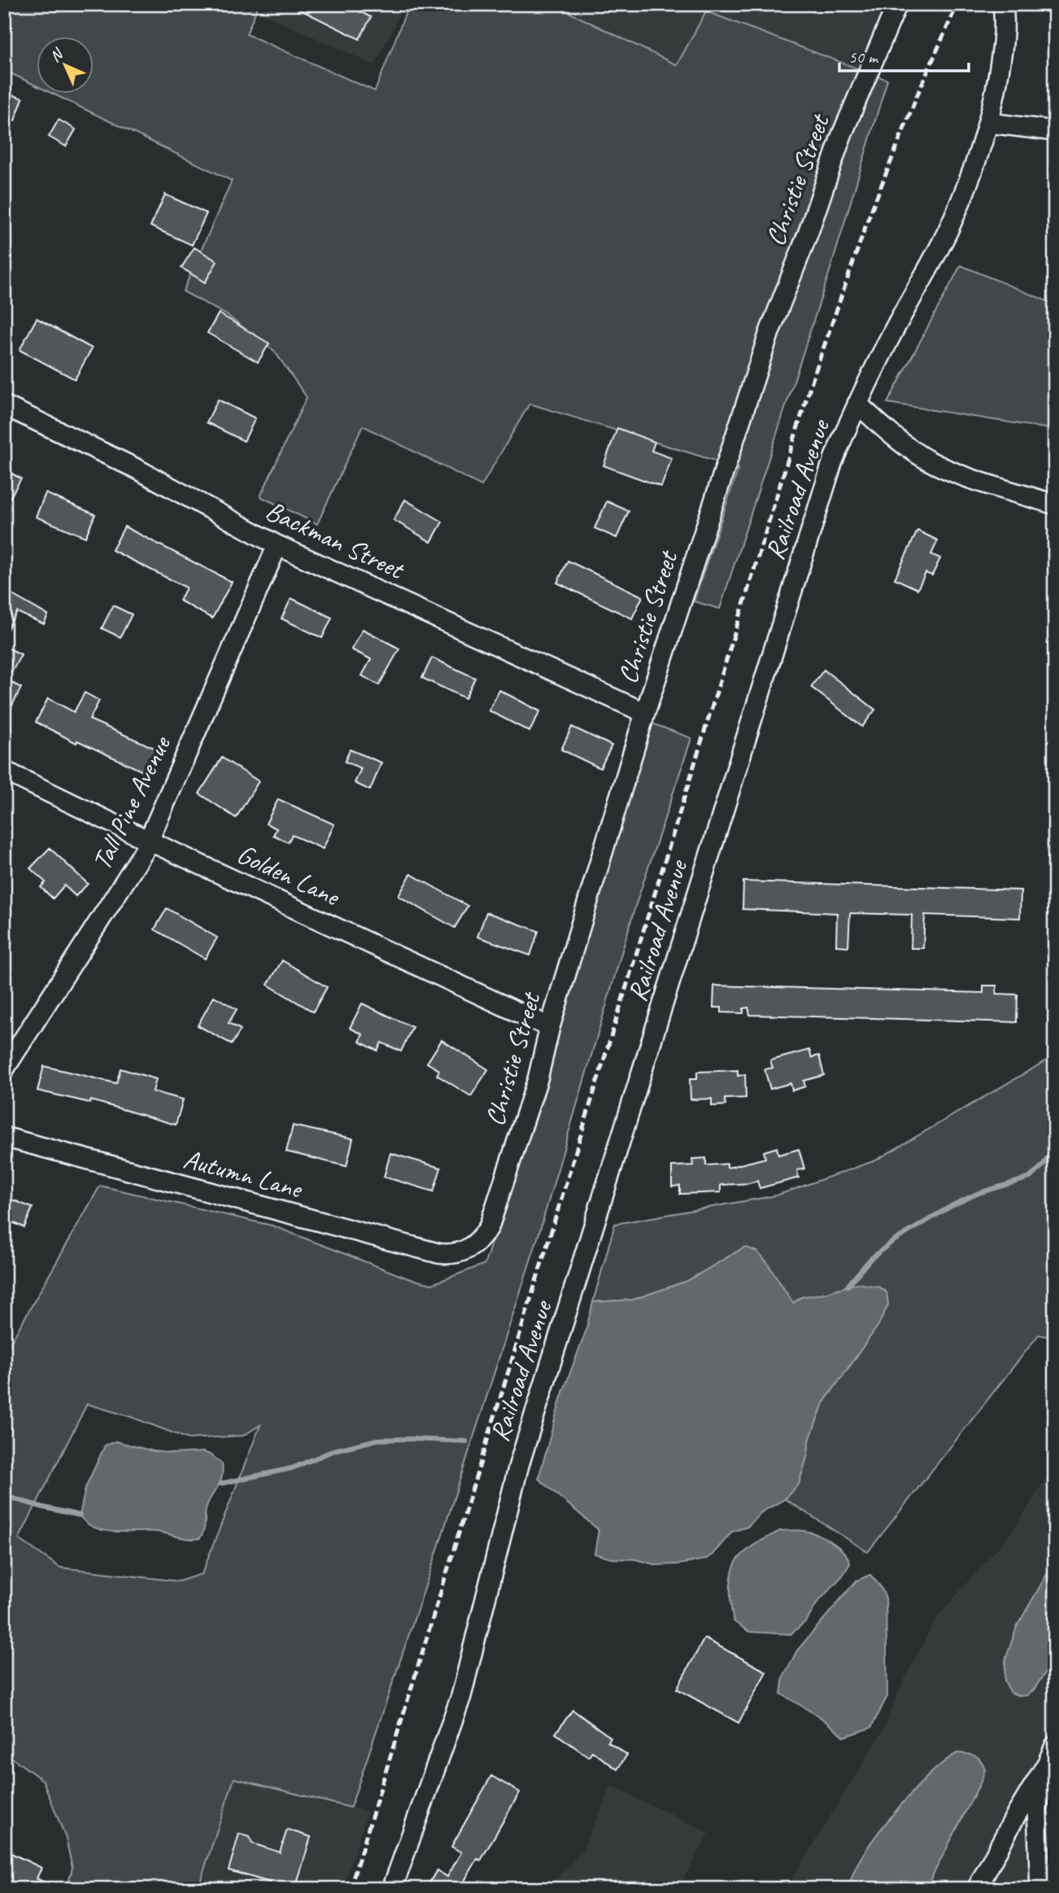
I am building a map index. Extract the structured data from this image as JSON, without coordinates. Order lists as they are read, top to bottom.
{
  "streets": {
    "street": [
      "Christie Street",
      "Railroad Avenue",
      "Backman Street",
      "Tall Pine Avenue",
      "Golden Lane",
      "Autumn Lane"
    ]
  },
  "crossings": [
    ["Christie Street", "Backman Street"],
    ["Christie Street", "Golden Lane"],
    ["Christie Street", "Autumn Lane"],
    ["Backman Street", "Tall Pine Avenue"],
    ["Tall Pine Avenue", "Golden Lane"]
  ],
  "scale_bar": "50 m",
  "north": "top left"
}
